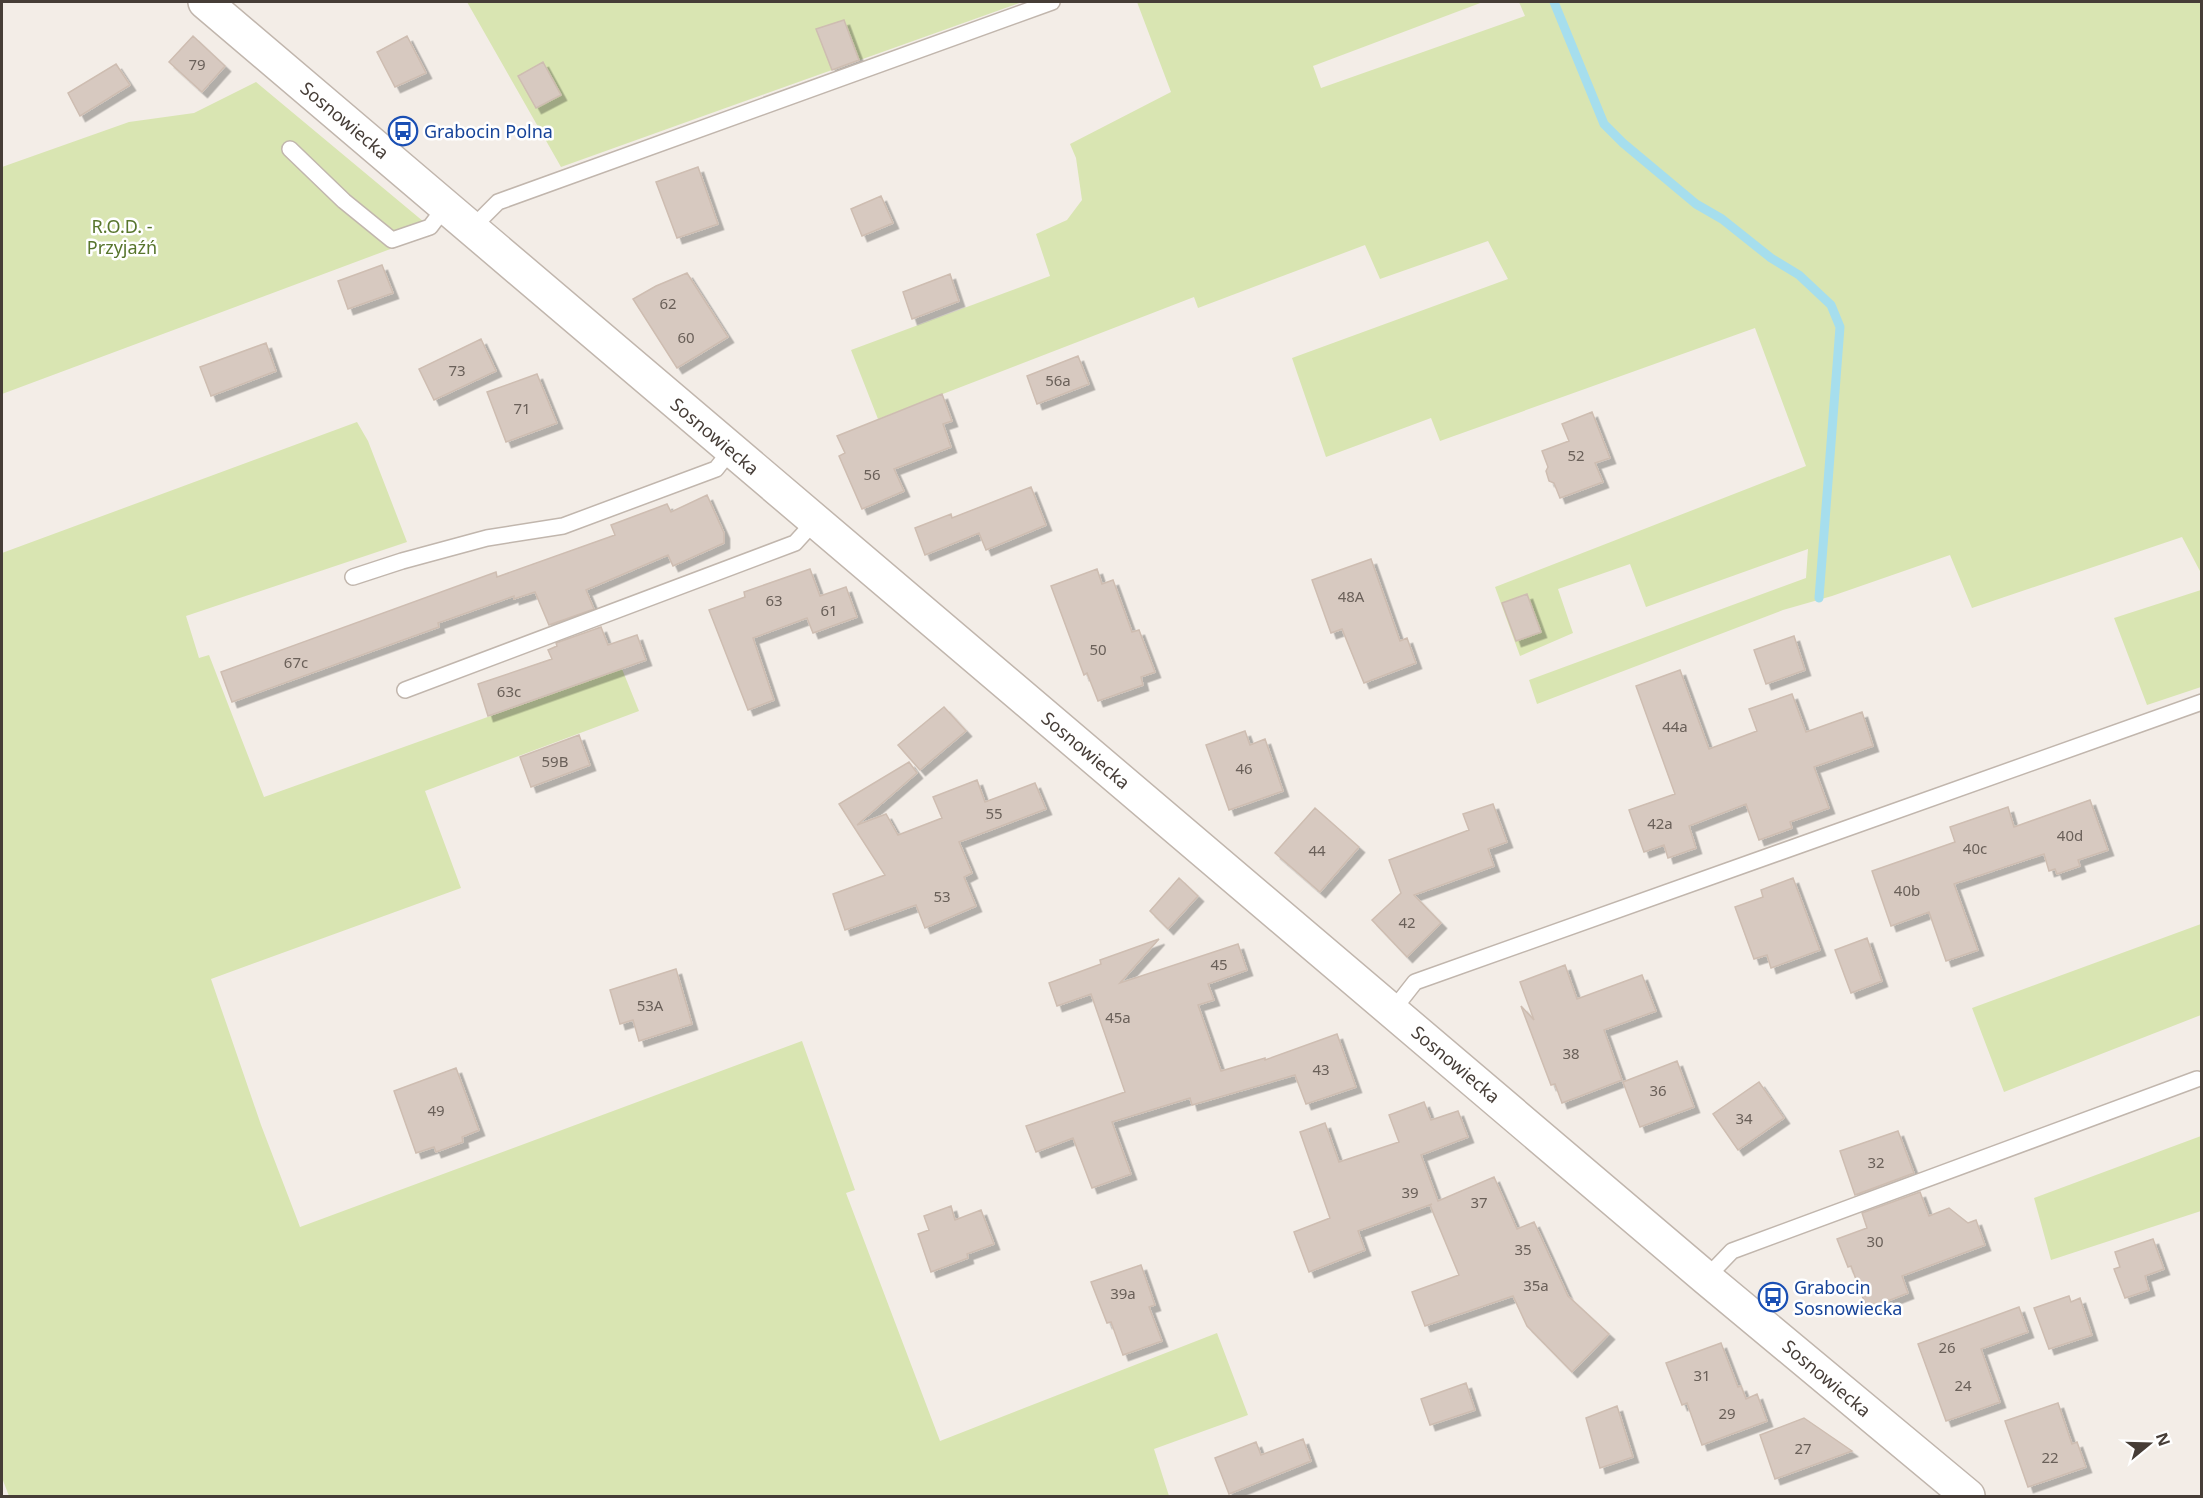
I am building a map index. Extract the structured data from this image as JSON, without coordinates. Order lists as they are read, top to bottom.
{
  "streets": {
    "street": ["Sosnowiecka"]
  },
  "parks": ["R.O.D. - Przyjaźń"],
  "places": {
    "bus stop": ["Grabocin Polna", "Grabocin Sosnowiecka"]
  },
  "house_numbers": [
    "79",
    "62",
    "60",
    "73",
    "56a",
    "71",
    "52",
    "56",
    "48A",
    "63",
    "61",
    "50",
    "67c",
    "63c",
    "44a",
    "59B",
    "46",
    "55",
    "42a",
    "40d",
    "40c",
    "44",
    "40b",
    "53",
    "42",
    "45",
    "53A",
    "45a",
    "38",
    "43",
    "36",
    "49",
    "34",
    "32",
    "39",
    "37",
    "30",
    "35",
    "35a",
    "39a",
    "26",
    "31",
    "24",
    "29",
    "27",
    "22"
  ],
  "north": "right"
}
